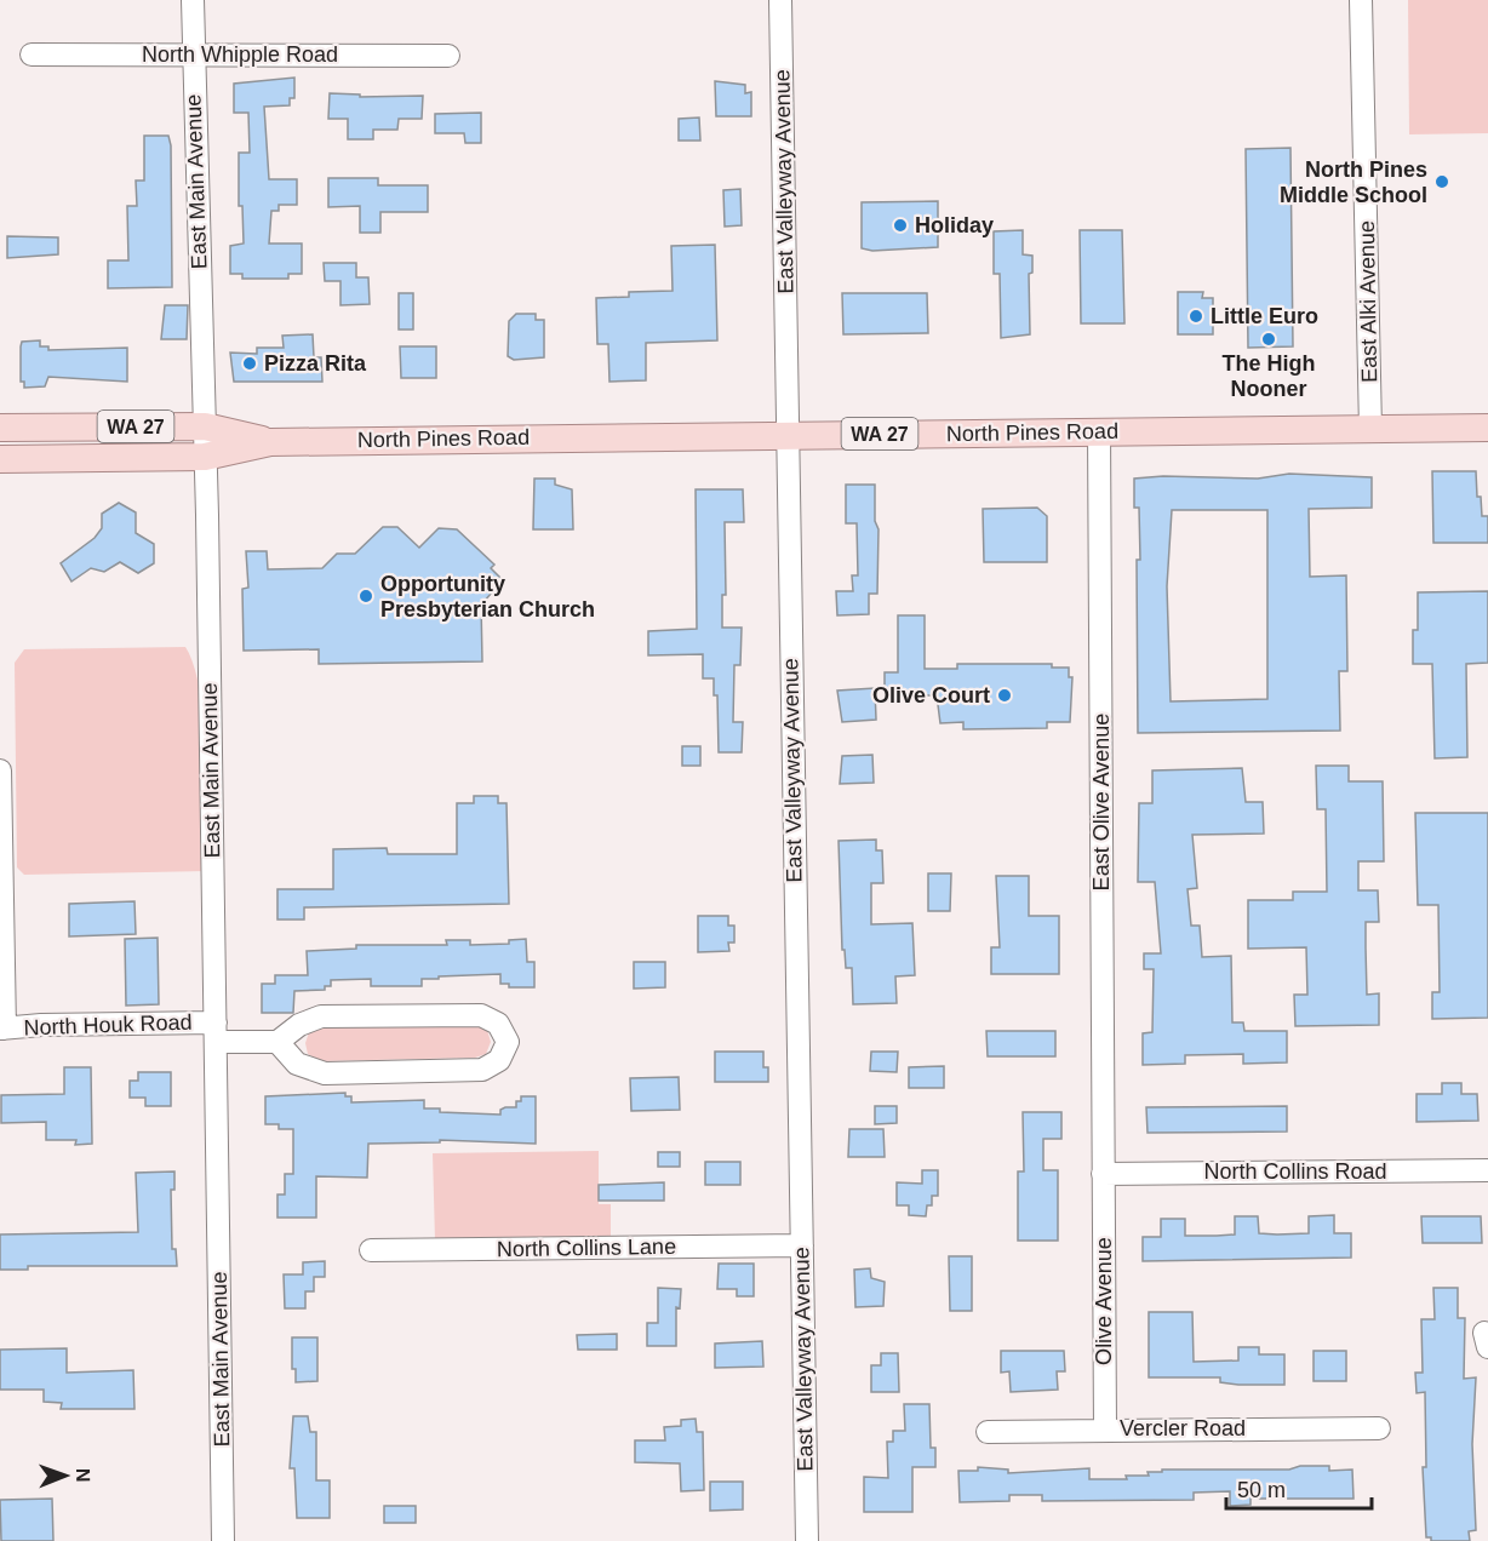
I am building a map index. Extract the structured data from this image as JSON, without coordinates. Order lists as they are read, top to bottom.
{
  "streets": {
    "main road": ["WA 27", "North Pines Road"],
    "street": [
      "North Whipple Road",
      "East Main Avenue",
      "East Valleyway Avenue",
      "East Alki Avenue",
      "East Olive Avenue",
      "North Houk Road",
      "North Collins Road",
      "North Collins Lane",
      "Olive Avenue",
      "Vercler Road"
    ]
  },
  "crossings": [
    ["North Whipple Road", "East Main Avenue"],
    ["East Main Avenue", "North Pines Road"],
    ["East Main Avenue", "North Houk Road"],
    ["East Valleyway Avenue", "North Pines Road"],
    ["East Valleyway Avenue", "North Collins Lane"],
    ["East Alki Avenue", "North Pines Road"],
    ["North Pines Road", "East Olive Avenue"],
    ["East Olive Avenue", "North Collins Road"],
    ["East Olive Avenue", "Olive Avenue"],
    ["North Collins Road", "Olive Avenue"],
    ["Olive Avenue", "Vercler Road"]
  ],
  "places": [
    "North Pines Middle School",
    "Holiday",
    "Little Euro",
    "The High Nooner",
    "Pizza Rita",
    "Opportunity Presbyterian Church",
    "Olive Court"
  ],
  "scale_bar": "50 m",
  "north": "right"
}
